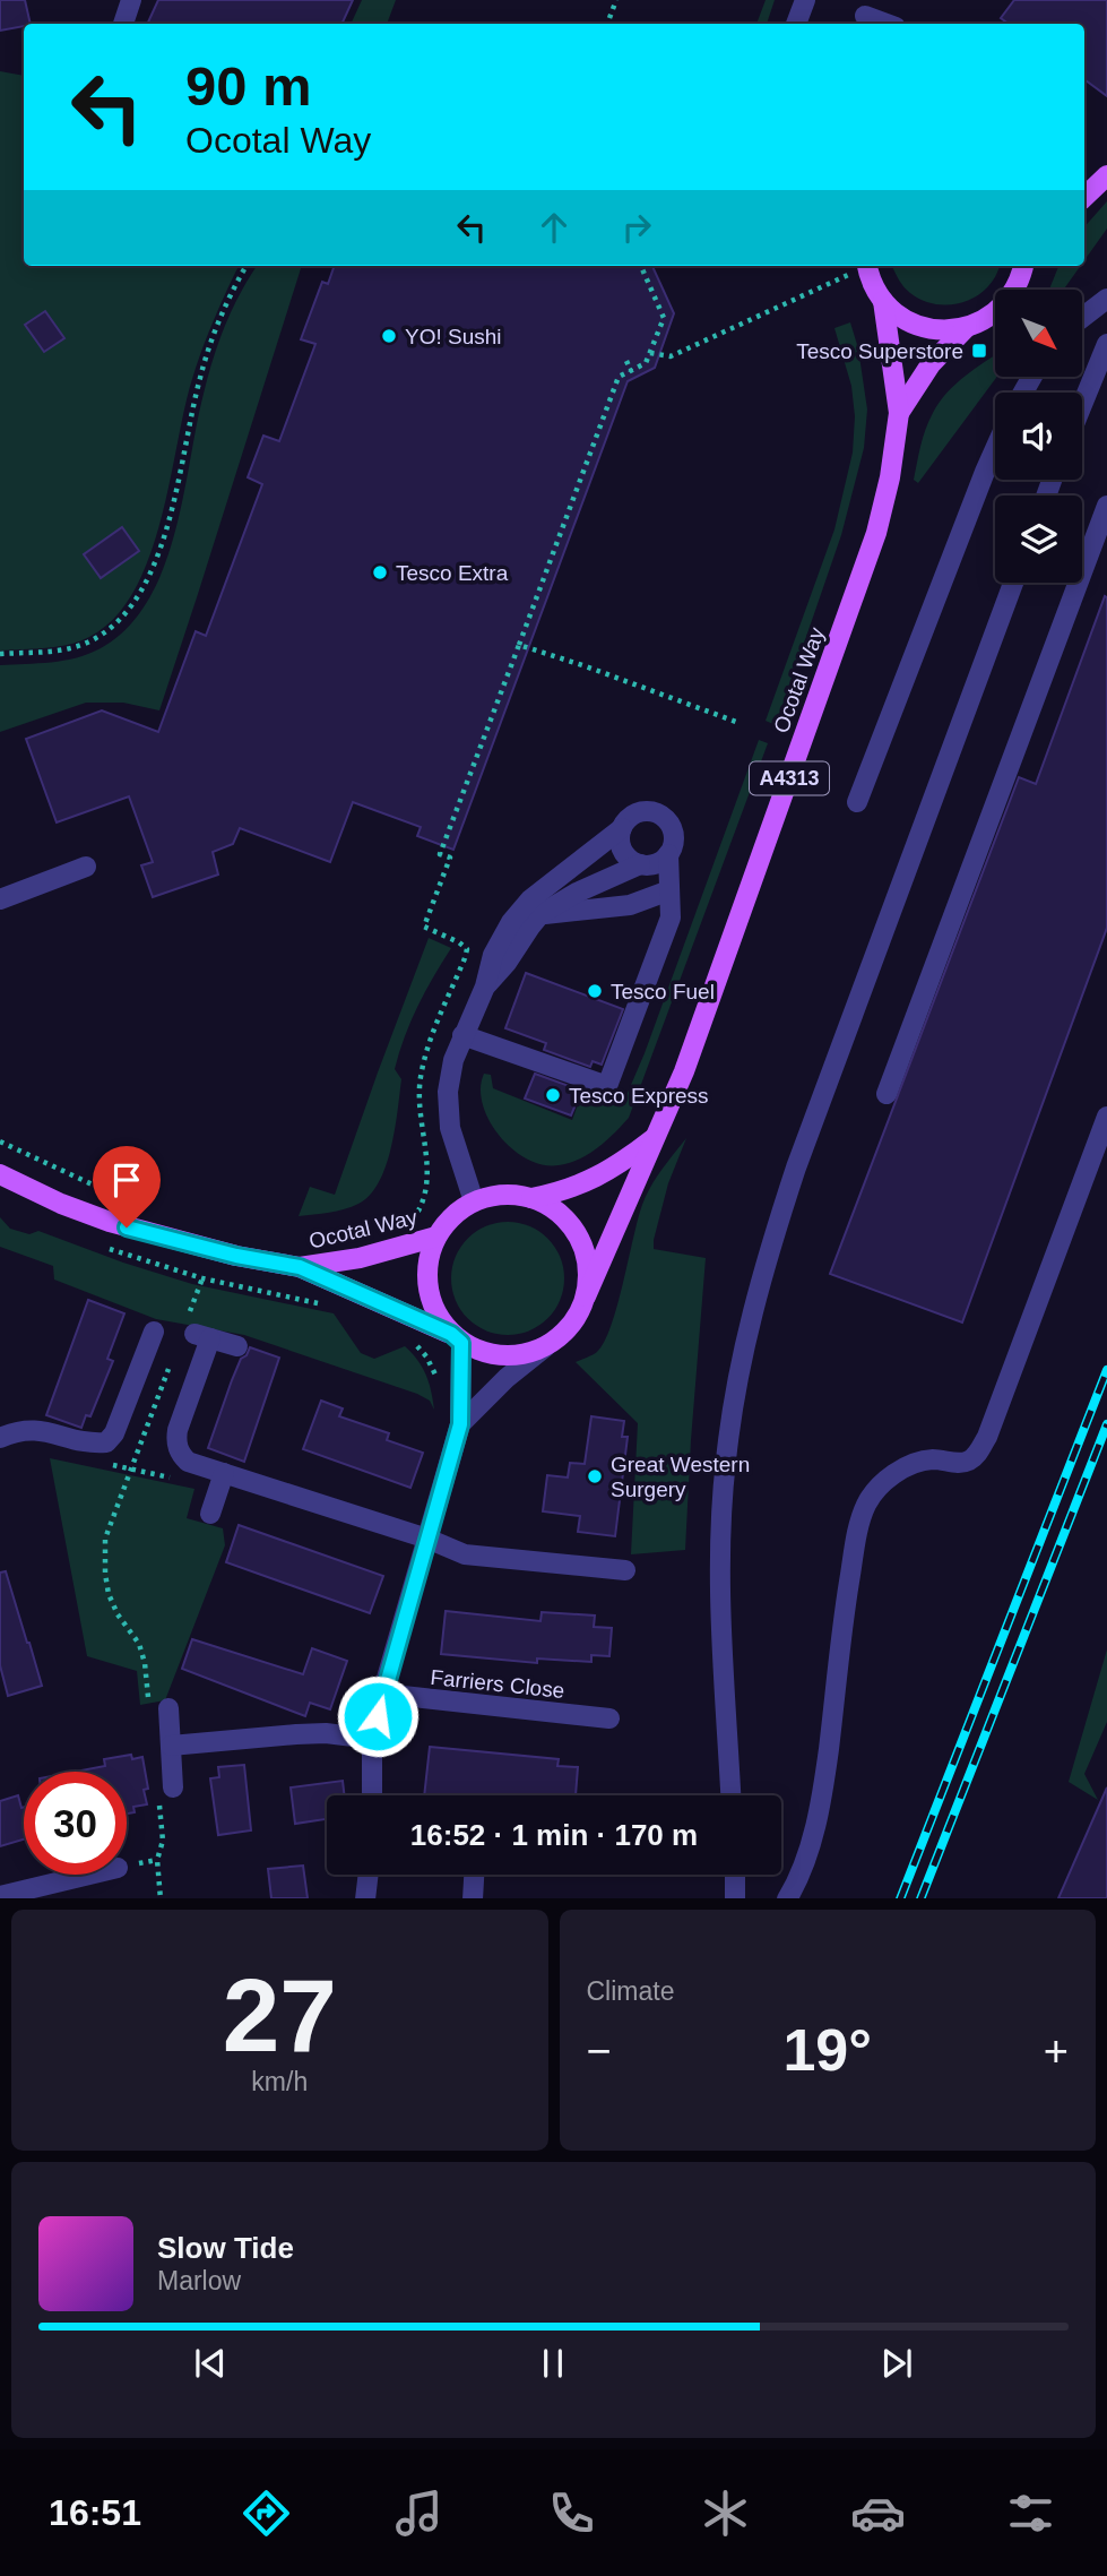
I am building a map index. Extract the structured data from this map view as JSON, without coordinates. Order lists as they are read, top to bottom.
{
  "streets": {
    "main road": ["Ocotal Way", "A4313"],
    "street": ["Farriers Close"]
  },
  "crossings": [
    ["Ocotal Way", "A4313"]
  ],
  "places": {
    "other": [
      "YO! Sushi",
      "Tesco Extra",
      "Tesco Fuel",
      "Tesco Express",
      "Great Western Surgery"
    ],
    "transit": ["Tesco Superstore"]
  },
  "north": "bottom right",
  "page": {
    "turn": ["90 m", "Ocotal Way"],
    "limit": "30",
    "trip": "16:52 · 1 min · 170 m",
    "tile": [
      ["27", "km/h"],
      "Climate"
    ],
    "heat": ["−", "19°", "+"],
    "song": ["Slow Tide", "Marlow"],
    "tabs": "16:51"
  }
}
